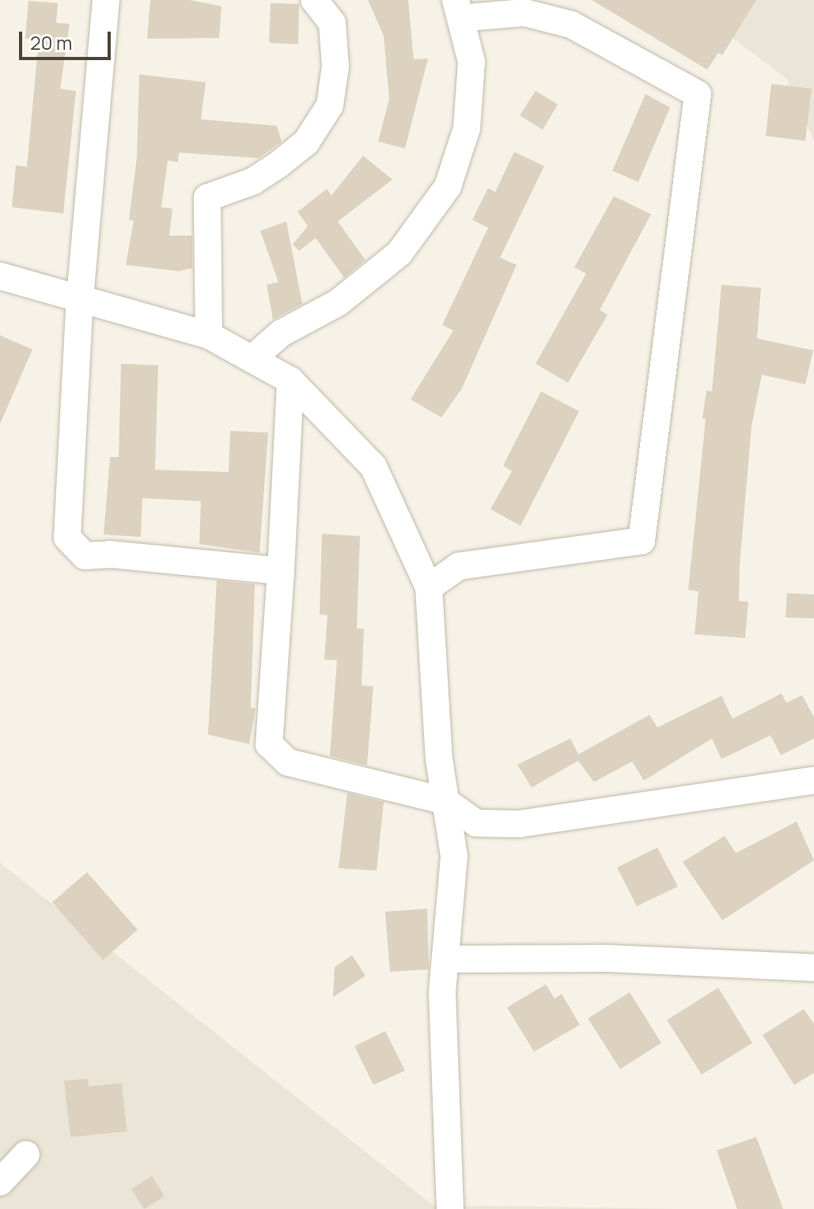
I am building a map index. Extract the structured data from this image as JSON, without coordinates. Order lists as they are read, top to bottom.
{
  "scale_bar": "20 m"
}
